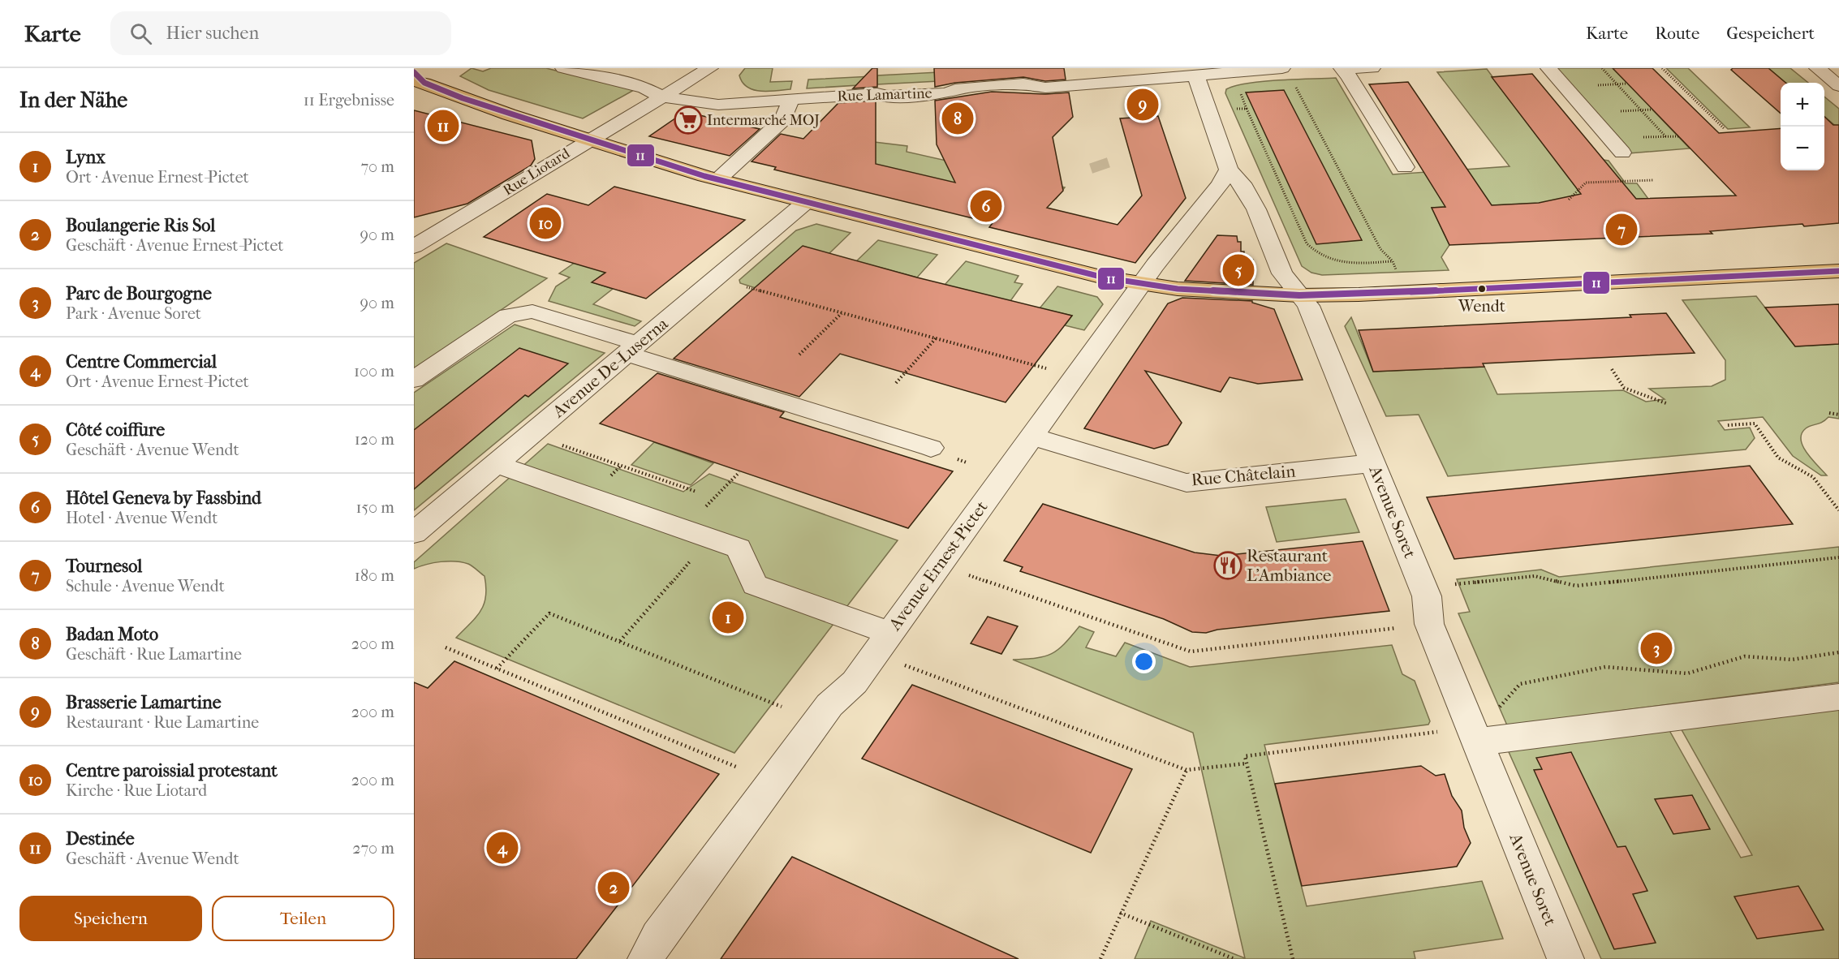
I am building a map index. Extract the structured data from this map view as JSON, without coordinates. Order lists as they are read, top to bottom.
{
  "streets": {
    "street": [
      "Rue Lamartine",
      "Rue Liotard",
      "Avenue De-Luserna",
      "Rue Châtelain",
      "Avenue Soret",
      "Avenue Ernest-Pictet"
    ]
  },
  "crossings": [
    ["Rue Lamartine", "Rue Liotard"],
    ["Rue Lamartine", "Avenue Soret"],
    ["Rue Châtelain", "Avenue Soret"],
    ["Rue Châtelain", "Avenue Ernest-Pictet"],
    ["Avenue Soret", "Avenue Ernest-Pictet"]
  ],
  "places": {
    "supermarket": ["Intermarché MOJ"],
    "other": ["Wendt"],
    "restaurant": ["Restaurant L'Ambiance"]
  },
  "lines": ["transit line 11"],
  "page": {
    "header": "Karte",
    "search": "Hier suchen",
    "nav": ["Karte", "Route", "Gespeichert"],
    "heading": ["In der Nähe", "11 Ergebnisse"],
    "map_buttons": ["+", "−"],
    "pins": [
      "9",
      "8",
      "11",
      "6",
      "10",
      "7",
      "5",
      "1",
      "3",
      "4",
      "2"
    ],
    "list": [
      {
        "mark": "1",
        "name": "Lynx",
        "note": "Ort · Avenue Ernest-Pictet",
        "value": "70 m"
      },
      {
        "mark": "2",
        "name": "Boulangerie Ris Sol",
        "note": "Geschäft · Avenue Ernest-Pictet",
        "value": "90 m"
      },
      {
        "mark": "3",
        "name": "Parc de Bourgogne",
        "note": "Park · Avenue Soret",
        "value": "90 m"
      },
      {
        "mark": "4",
        "name": "Centre Commercial",
        "note": "Ort · Avenue Ernest-Pictet",
        "value": "100 m"
      },
      {
        "mark": "5",
        "name": "Côté coiffure",
        "note": "Geschäft · Avenue Wendt",
        "value": "120 m"
      },
      {
        "mark": "6",
        "name": "Hôtel Geneva by Fassbind",
        "note": "Hotel · Avenue Wendt",
        "value": "150 m"
      },
      {
        "mark": "7",
        "name": "Tournesol",
        "note": "Schule · Avenue Wendt",
        "value": "180 m"
      },
      {
        "mark": "8",
        "name": "Badan Moto",
        "note": "Geschäft · Rue Lamartine",
        "value": "200 m"
      },
      {
        "mark": "9",
        "name": "Brasserie Lamartine",
        "note": "Restaurant · Rue Lamartine",
        "value": "200 m"
      },
      {
        "mark": "10",
        "name": "Centre paroissial protestant",
        "note": "Kirche · Rue Liotard",
        "value": "200 m"
      },
      {
        "mark": "11",
        "name": "Destinée",
        "note": "Geschäft · Avenue Wendt",
        "value": "270 m"
      }
    ],
    "buttons": ["Speichern", "Teilen"]
  }
}
